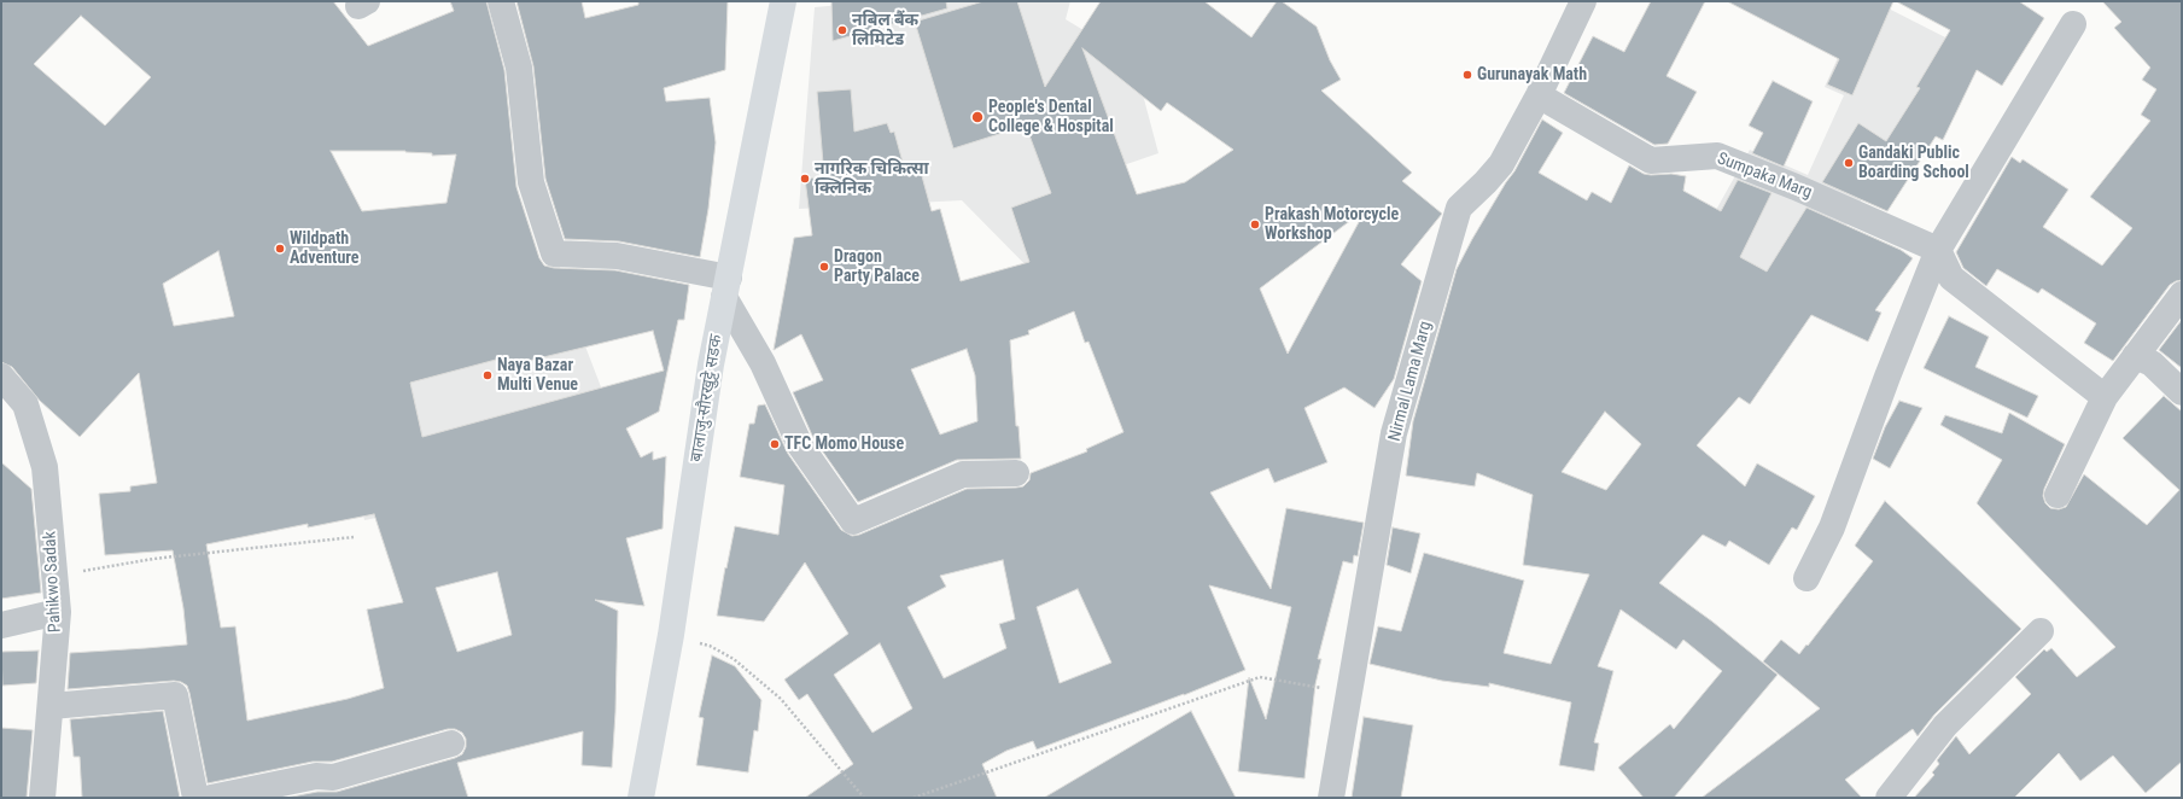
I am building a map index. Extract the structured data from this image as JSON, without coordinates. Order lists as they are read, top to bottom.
{
  "streets": {
    "main road": ["बालाजु-सौरखुट्टे सडक"],
    "street": ["Sumpaka Marg", "Nirmal Lama Marg", "Pahikwo Sadak"]
  },
  "crossings": [
    ["Sumpaka Marg", "Nirmal Lama Marg"]
  ],
  "places": [
    "नबिल बैंक लिमिटेड",
    "Gurunayak Math",
    "People's Dental College & Hospital",
    "Gandaki Public Boarding School",
    "नागरिक चिकित्सा क्लिनिक",
    "Prakash Motorcycle Workshop",
    "Wildpath Adventure",
    "Dragon Party Palace",
    "Naya Bazar Multi Venue",
    "TFC Momo House"
  ]
}
